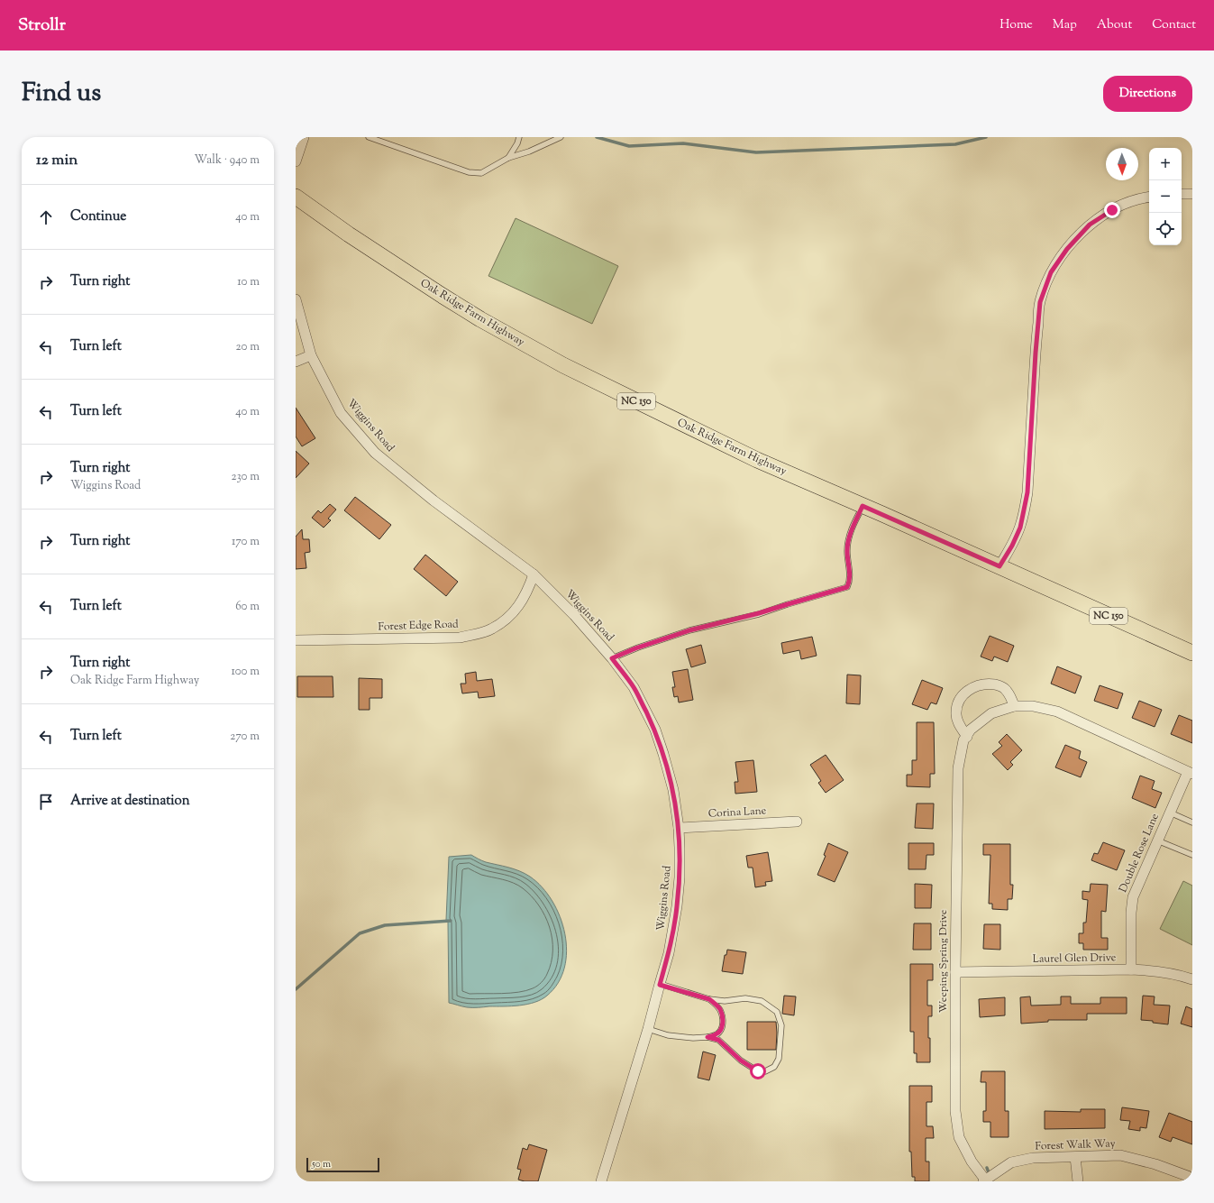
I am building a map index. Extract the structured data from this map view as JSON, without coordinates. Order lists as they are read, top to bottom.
{
  "streets": {
    "main road": ["Oak Ridge Farm Highway", "NC 150"],
    "street": [
      "Wiggins Road",
      "Forest Edge Road",
      "Corina Lane",
      "Double Rose Lane",
      "Laurel Glen Drive",
      "Weeping Spring Drive",
      "Forest Walk Way"
    ]
  },
  "crossings": [
    ["Wiggins Road", "Forest Edge Road"],
    ["Wiggins Road", "Corina Lane"],
    ["Double Rose Lane", "Laurel Glen Drive"],
    ["Double Rose Lane", "Weeping Spring Drive"],
    ["Laurel Glen Drive", "Weeping Spring Drive"],
    ["Weeping Spring Drive", "Forest Walk Way"]
  ],
  "scale_bar": "50 m",
  "north": "bottom",
  "page": {
    "header": "Strollr",
    "nav": [
      "Home",
      "Map",
      "About",
      "Contact"
    ],
    "title": "Find us",
    "buttons": "Directions",
    "heading": ["12 min", "Walk · 940 m"],
    "map_buttons": ["+", "−"],
    "list": [
      ["Continue", "40 m"],
      ["Turn right", "10 m"],
      ["Turn left", "20 m"],
      ["Turn left", "40 m"],
      ["Turn right", "Wiggins Road", "230 m"],
      ["Turn right", "170 m"],
      ["Turn left", "60 m"],
      ["Turn right", "Oak Ridge Farm Highway", "100 m"],
      ["Turn left", "270 m"],
      "Arrive at destination"
    ],
    "scale": "50 m"
  }
}
